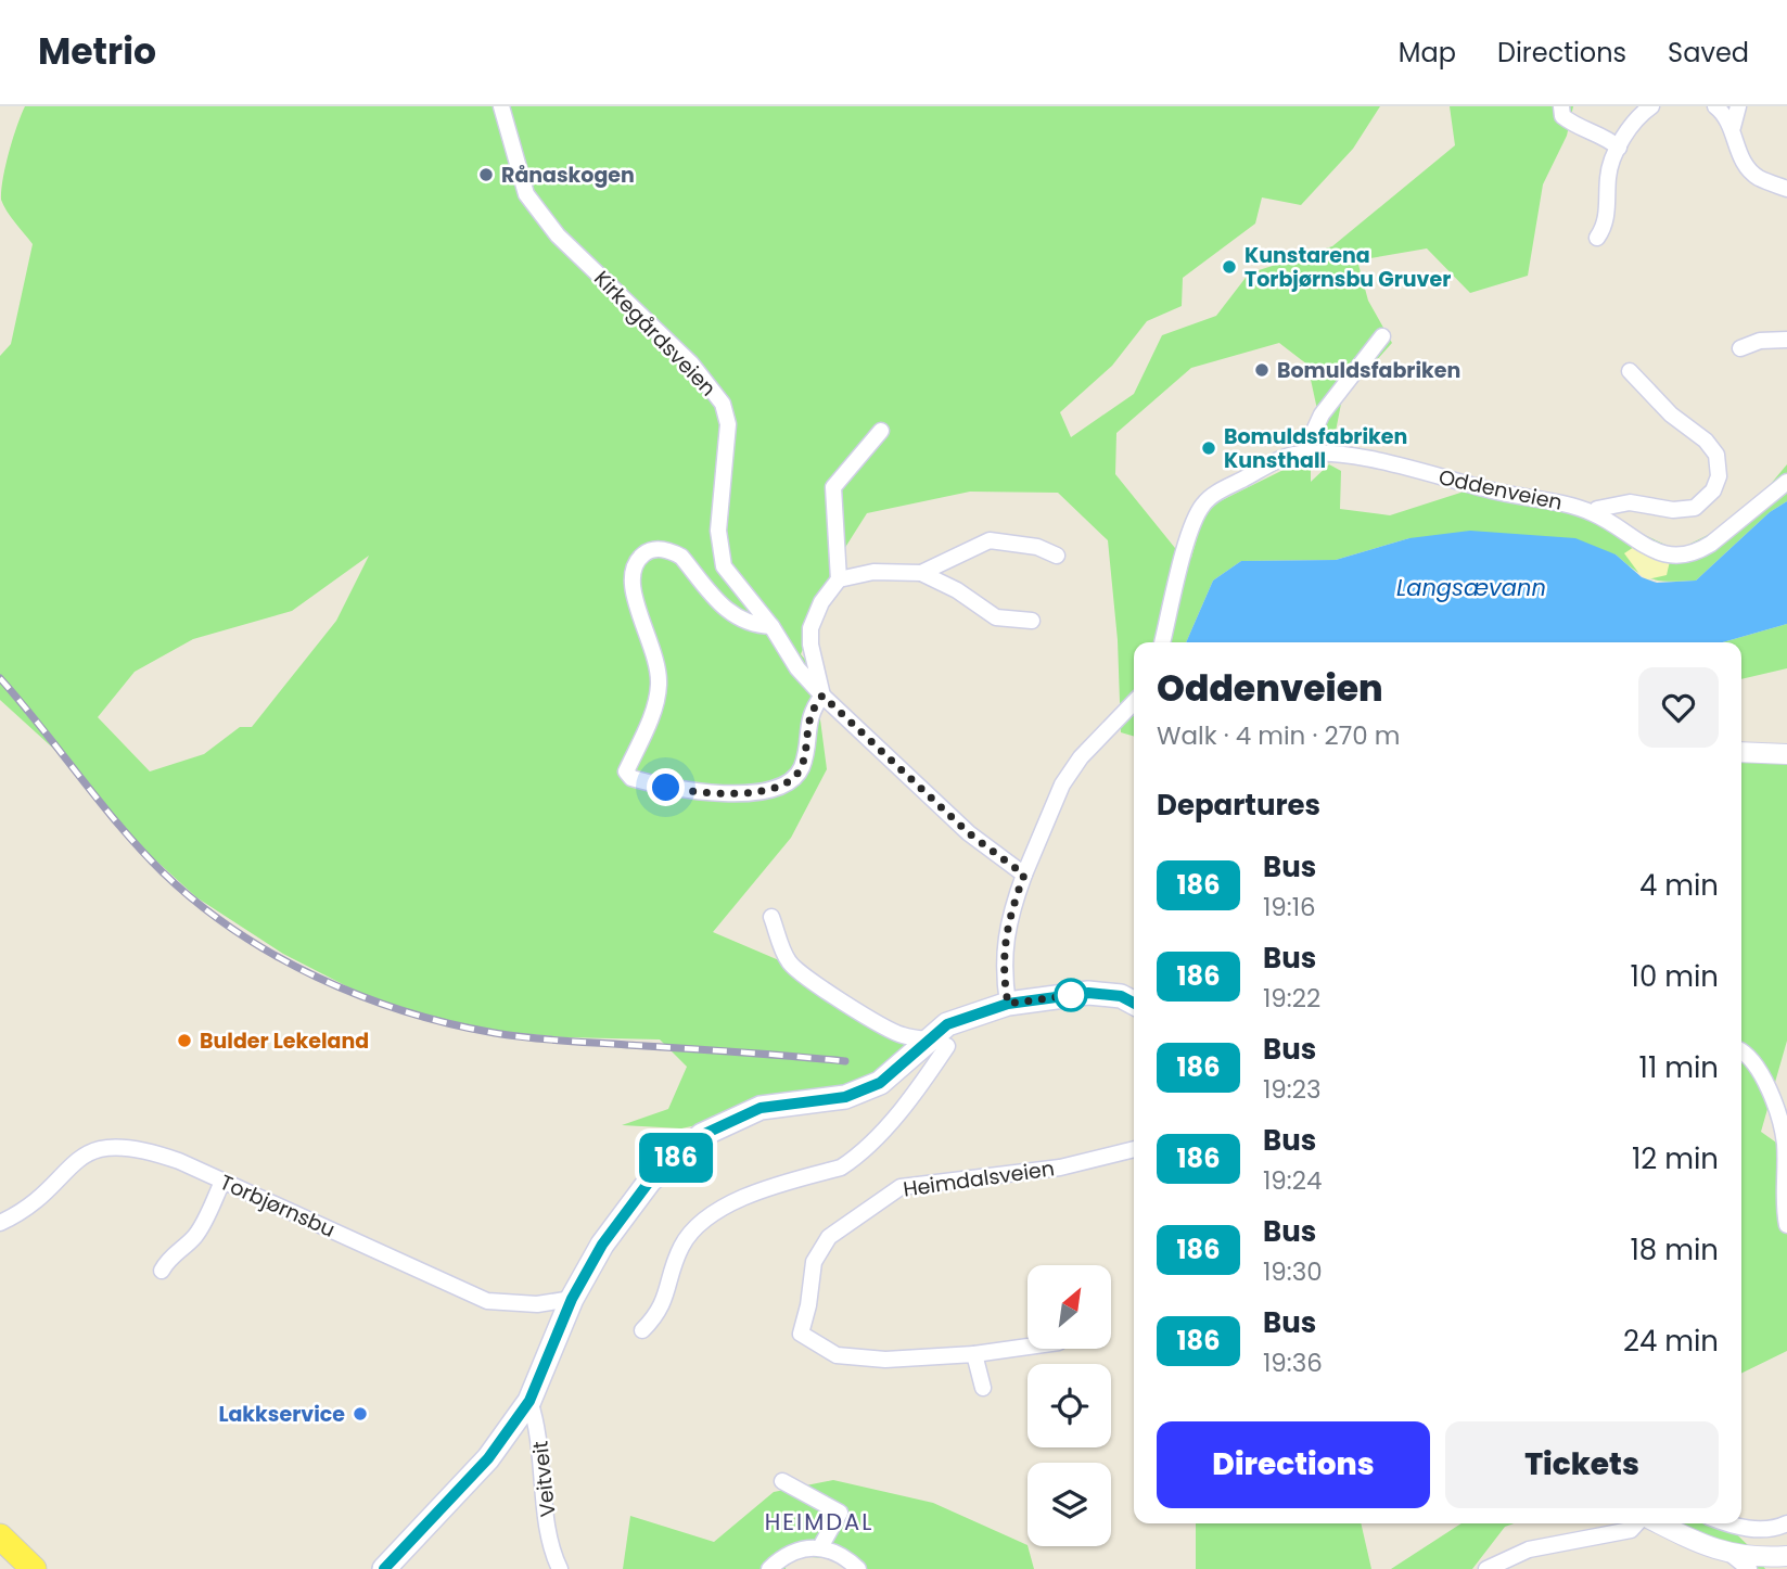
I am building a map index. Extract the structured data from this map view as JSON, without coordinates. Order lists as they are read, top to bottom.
{
  "streets": {
    "street": [
      "Kirkegårdsveien",
      "Oddenveien",
      "Heimdalsveien",
      "Torbjørnsbu",
      "Veitveit"
    ]
  },
  "districts": ["HEIMDAL"],
  "water": ["Langsævann"],
  "places": [
    "Rånaskogen",
    "Kunstarena Torbjørnsbu Gruver",
    "Bomuldsfabriken",
    "Bomuldsfabriken Kunsthall",
    "Bulder Lekeland",
    "Lakkservice"
  ],
  "lines": ["bus line 186"],
  "north": "top right",
  "page": {
    "header": "Metrio",
    "nav": ["Map", "Directions", "Saved"],
    "on_map": "186",
    "heading": [
      ["Oddenveien", "Walk · 4 min · 270 m"],
      "Departures"
    ],
    "list": [
      {
        "mark": "186",
        "name": "Bus",
        "note": "19:16",
        "value": "4 min"
      },
      {
        "mark": "186",
        "name": "Bus",
        "note": "19:22",
        "value": "10 min"
      },
      {
        "mark": "186",
        "name": "Bus",
        "note": "19:23",
        "value": "11 min"
      },
      {
        "mark": "186",
        "name": "Bus",
        "note": "19:24",
        "value": "12 min"
      },
      {
        "mark": "186",
        "name": "Bus",
        "note": "19:30",
        "value": "18 min"
      },
      {
        "mark": "186",
        "name": "Bus",
        "note": "19:36",
        "value": "24 min"
      }
    ],
    "buttons": ["Directions", "Tickets"]
  }
}
